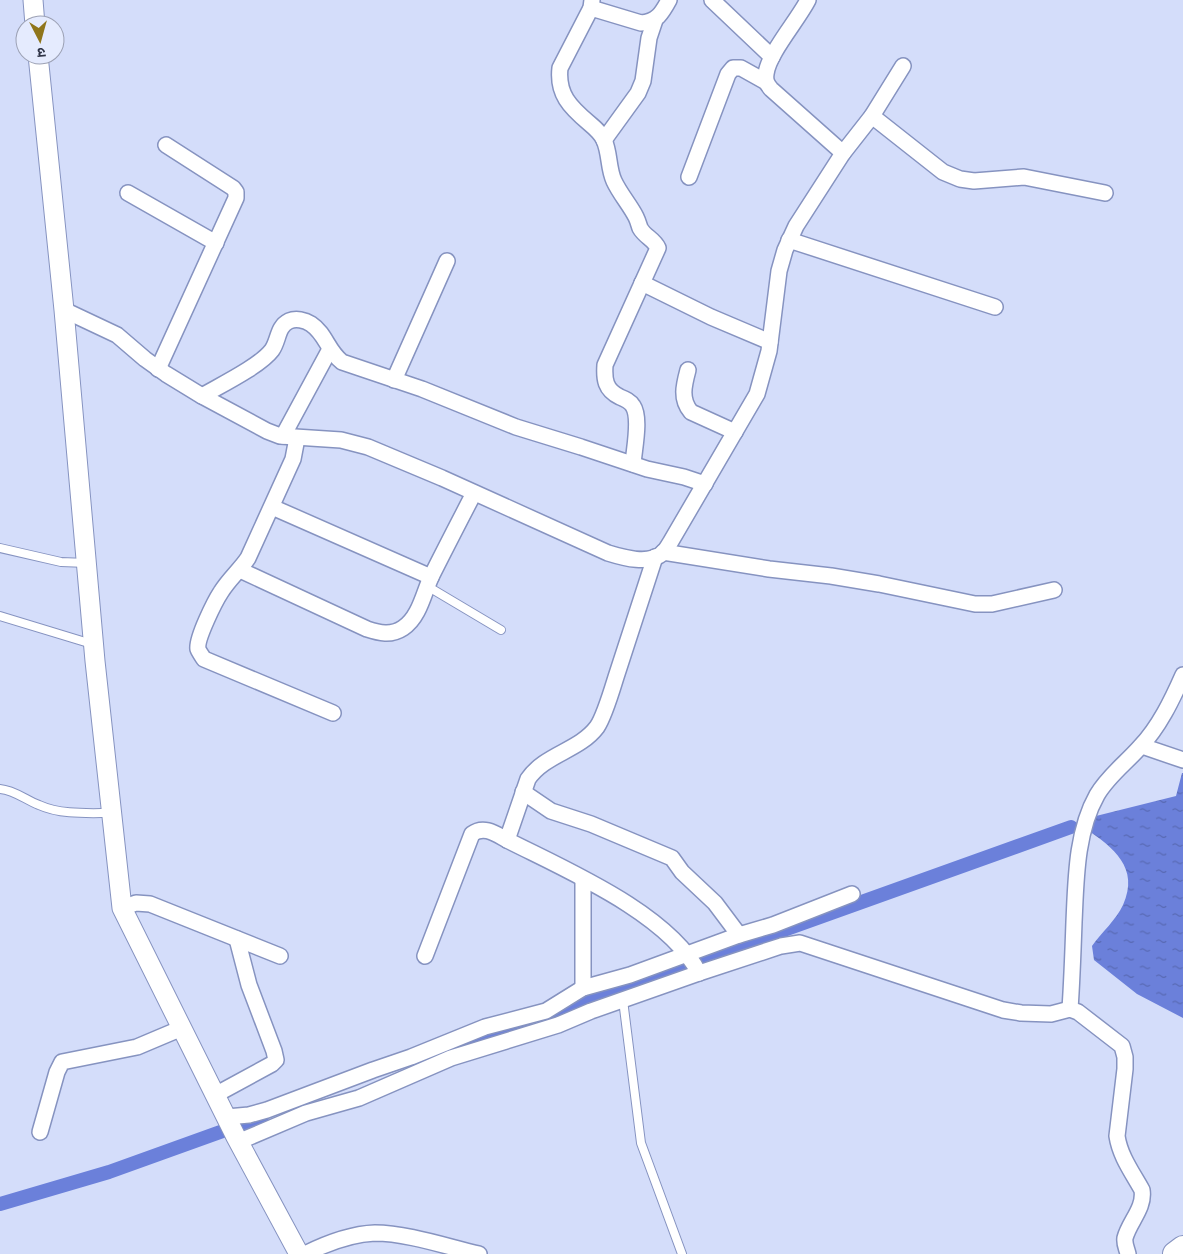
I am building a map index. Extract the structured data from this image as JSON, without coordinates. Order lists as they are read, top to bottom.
{
  "north": "bottom"
}
